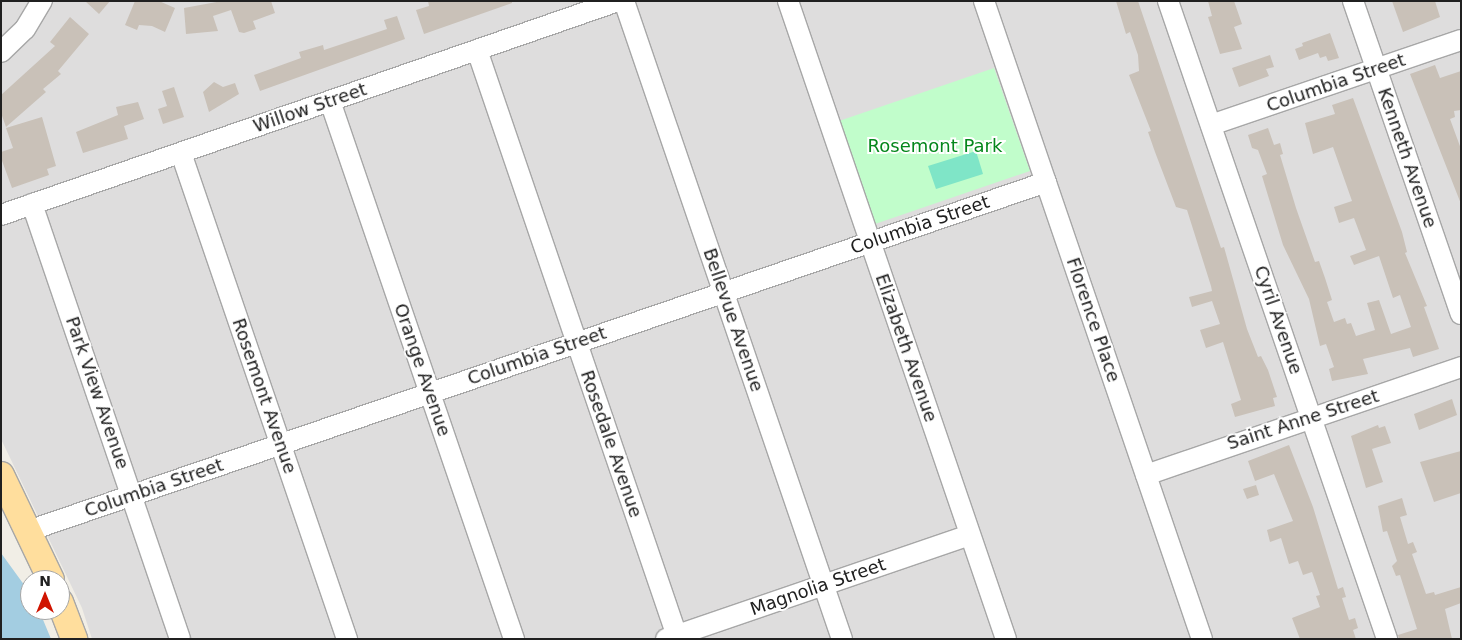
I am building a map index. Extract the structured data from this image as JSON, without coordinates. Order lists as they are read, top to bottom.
{
  "streets": {
    "street": [
      "Columbia Street",
      "Willow Street",
      "Kenneth Avenue",
      "Bellevue Avenue",
      "Florence Place",
      "Cyril Avenue",
      "Elizabeth Avenue",
      "Orange Avenue",
      "Park View Avenue",
      "Rosemont Avenue",
      "Saint Anne Street",
      "Rosedale Avenue",
      "Magnolia Street"
    ]
  },
  "crossings": [
    ["Columbia Street", "Kenneth Avenue"],
    ["Columbia Street", "Bellevue Avenue"],
    ["Columbia Street", "Florence Place"],
    ["Columbia Street", "Cyril Avenue"],
    ["Columbia Street", "Elizabeth Avenue"],
    ["Columbia Street", "Orange Avenue"],
    ["Columbia Street", "Park View Avenue"],
    ["Columbia Street", "Rosemont Avenue"],
    ["Columbia Street", "Rosedale Avenue"],
    ["Willow Street", "Orange Avenue"],
    ["Willow Street", "Park View Avenue"],
    ["Willow Street", "Rosemont Avenue"],
    ["Willow Street", "Rosedale Avenue"],
    ["Bellevue Avenue", "Magnolia Street"],
    ["Florence Place", "Saint Anne Street"],
    ["Cyril Avenue", "Saint Anne Street"],
    ["Elizabeth Avenue", "Magnolia Street"],
    ["Rosedale Avenue", "Magnolia Street"]
  ],
  "parks": ["Rosemont Park"],
  "north": "top"
}
